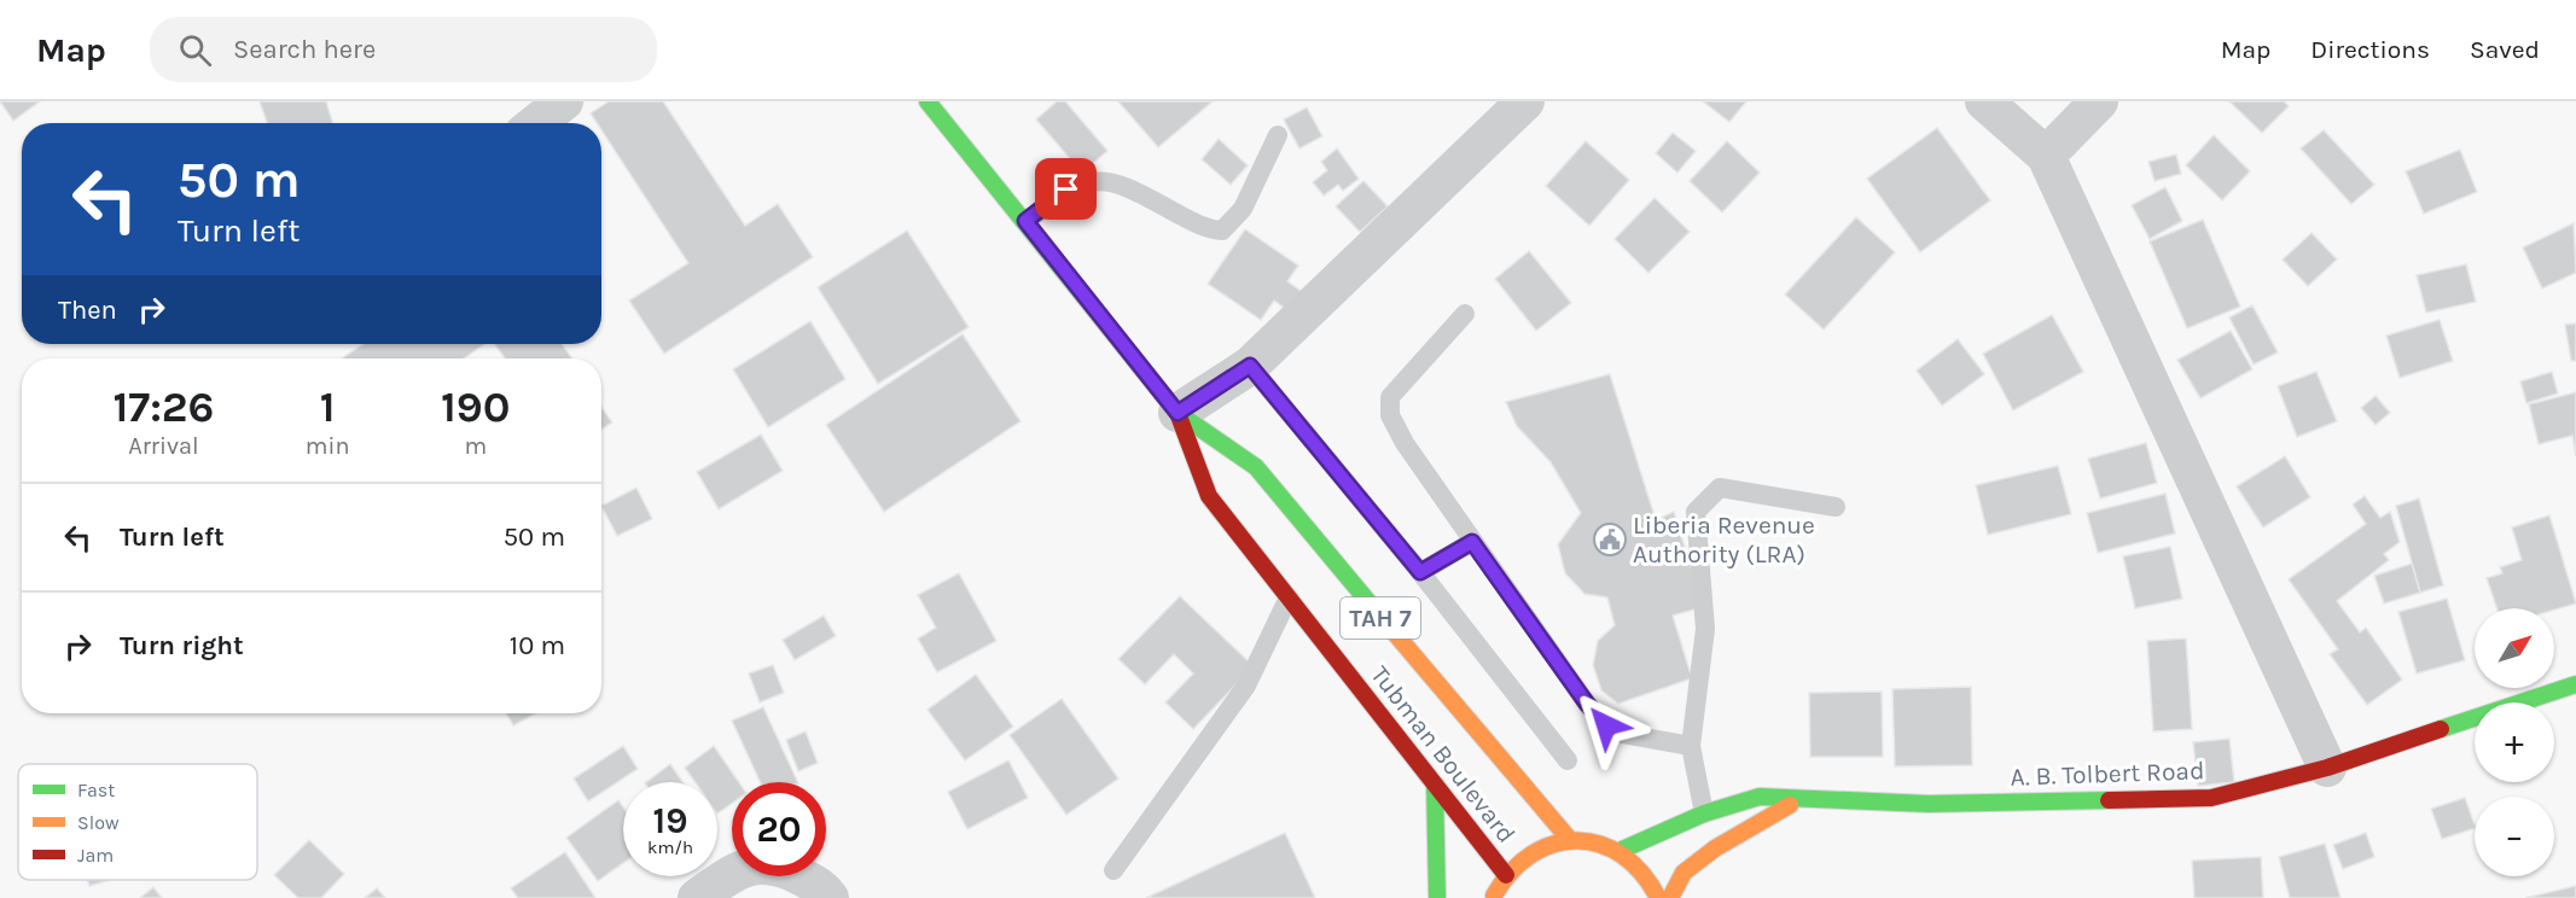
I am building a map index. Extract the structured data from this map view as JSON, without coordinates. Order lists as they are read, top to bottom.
{
  "streets": {
    "main road": ["TAH 7", "Tubman Boulevard", "A. B. Tolbert Road"]
  },
  "places": {
    "public building": ["Liberia Revenue Authority (LRA)"]
  },
  "legend": ["Fast", "Slow", "Jam"],
  "north": "top right",
  "page": {
    "header": "Map",
    "search": "Search here",
    "nav": ["Map", "Directions", "Saved"],
    "turn": ["50 m", "Turn left"],
    "then": "Then",
    "eta": [
      "17:26",
      "Arrival",
      "1",
      "min",
      "190",
      "m"
    ],
    "list": [
      {
        "name": "Turn left",
        "value": "50 m"
      },
      {
        "name": "Turn right",
        "value": "10 m"
      }
    ],
    "map_buttons": ["+", "−"],
    "speed": "19 km/h",
    "limit": "20"
  }
}
